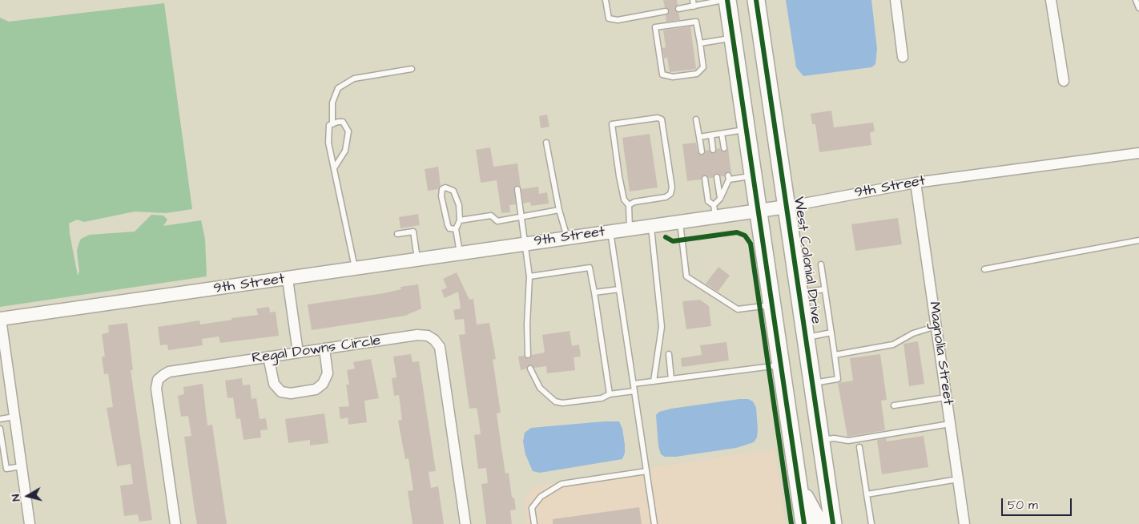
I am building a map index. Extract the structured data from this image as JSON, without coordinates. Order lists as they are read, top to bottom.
{
  "streets": {
    "highway": ["West Colonial Drive"],
    "street": ["9th Street", "Regal Downs Circle", "Magnolia Street"]
  },
  "crossings": [
    ["9th Street", "West Colonial Drive"],
    ["9th Street", "Magnolia Street"]
  ],
  "scale_bar": "50 m",
  "north": "left"
}
